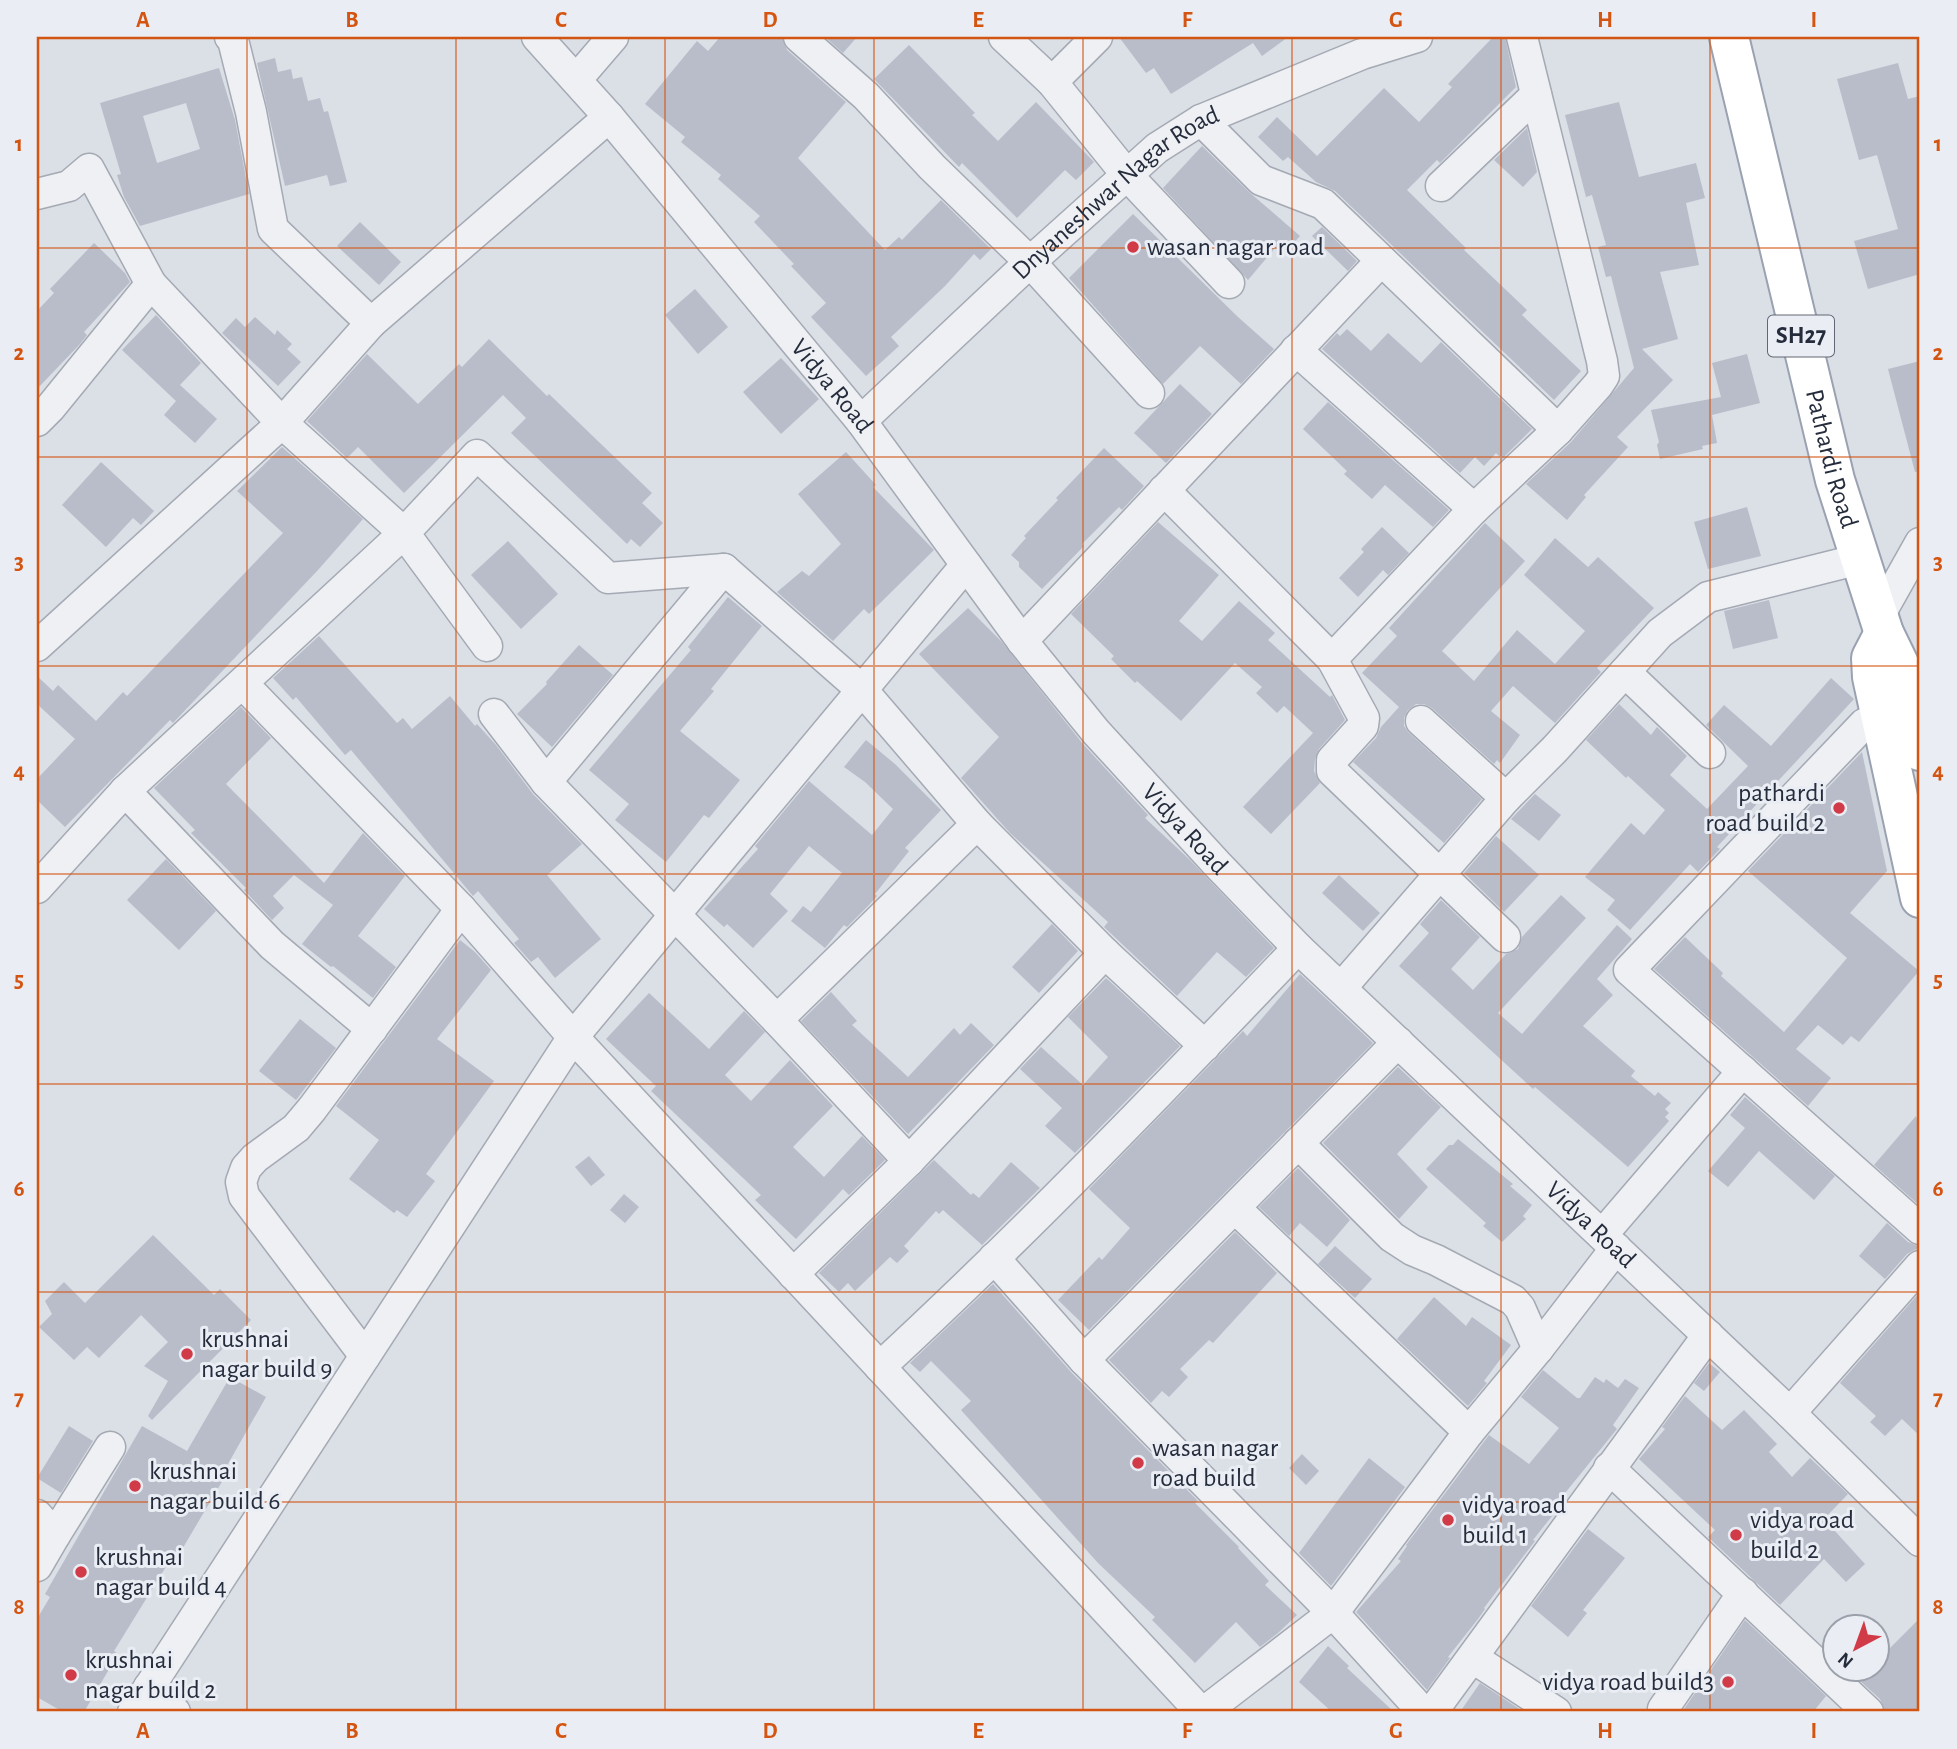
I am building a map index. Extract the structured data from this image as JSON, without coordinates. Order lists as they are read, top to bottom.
{
  "streets": {
    "main road": ["SH27", "Pathardi Road"],
    "street": ["Dnyaneshwar Nagar Road", "Vidya Road"]
  },
  "crossings": [
    ["Dnyaneshwar Nagar Road", "Vidya Road"]
  ],
  "places": [
    "wasan nagar road",
    "pathardi road build 2",
    "krushnai nagar build 9",
    "wasan nagar road build",
    "krushnai nagar build 6",
    "vidya road build 1",
    "vidya road build 2",
    "krushnai nagar build 4",
    "krushnai nagar build 2",
    "vidya road build3"
  ],
  "north": "bottom left",
  "grid": {
    "columns": [
      "A",
      "B",
      "C",
      "D",
      "E",
      "F",
      "G",
      "H",
      "I"
    ],
    "rows": [
      "1",
      "2",
      "3",
      "4",
      "5",
      "6",
      "7",
      "8"
    ]
  }
}
